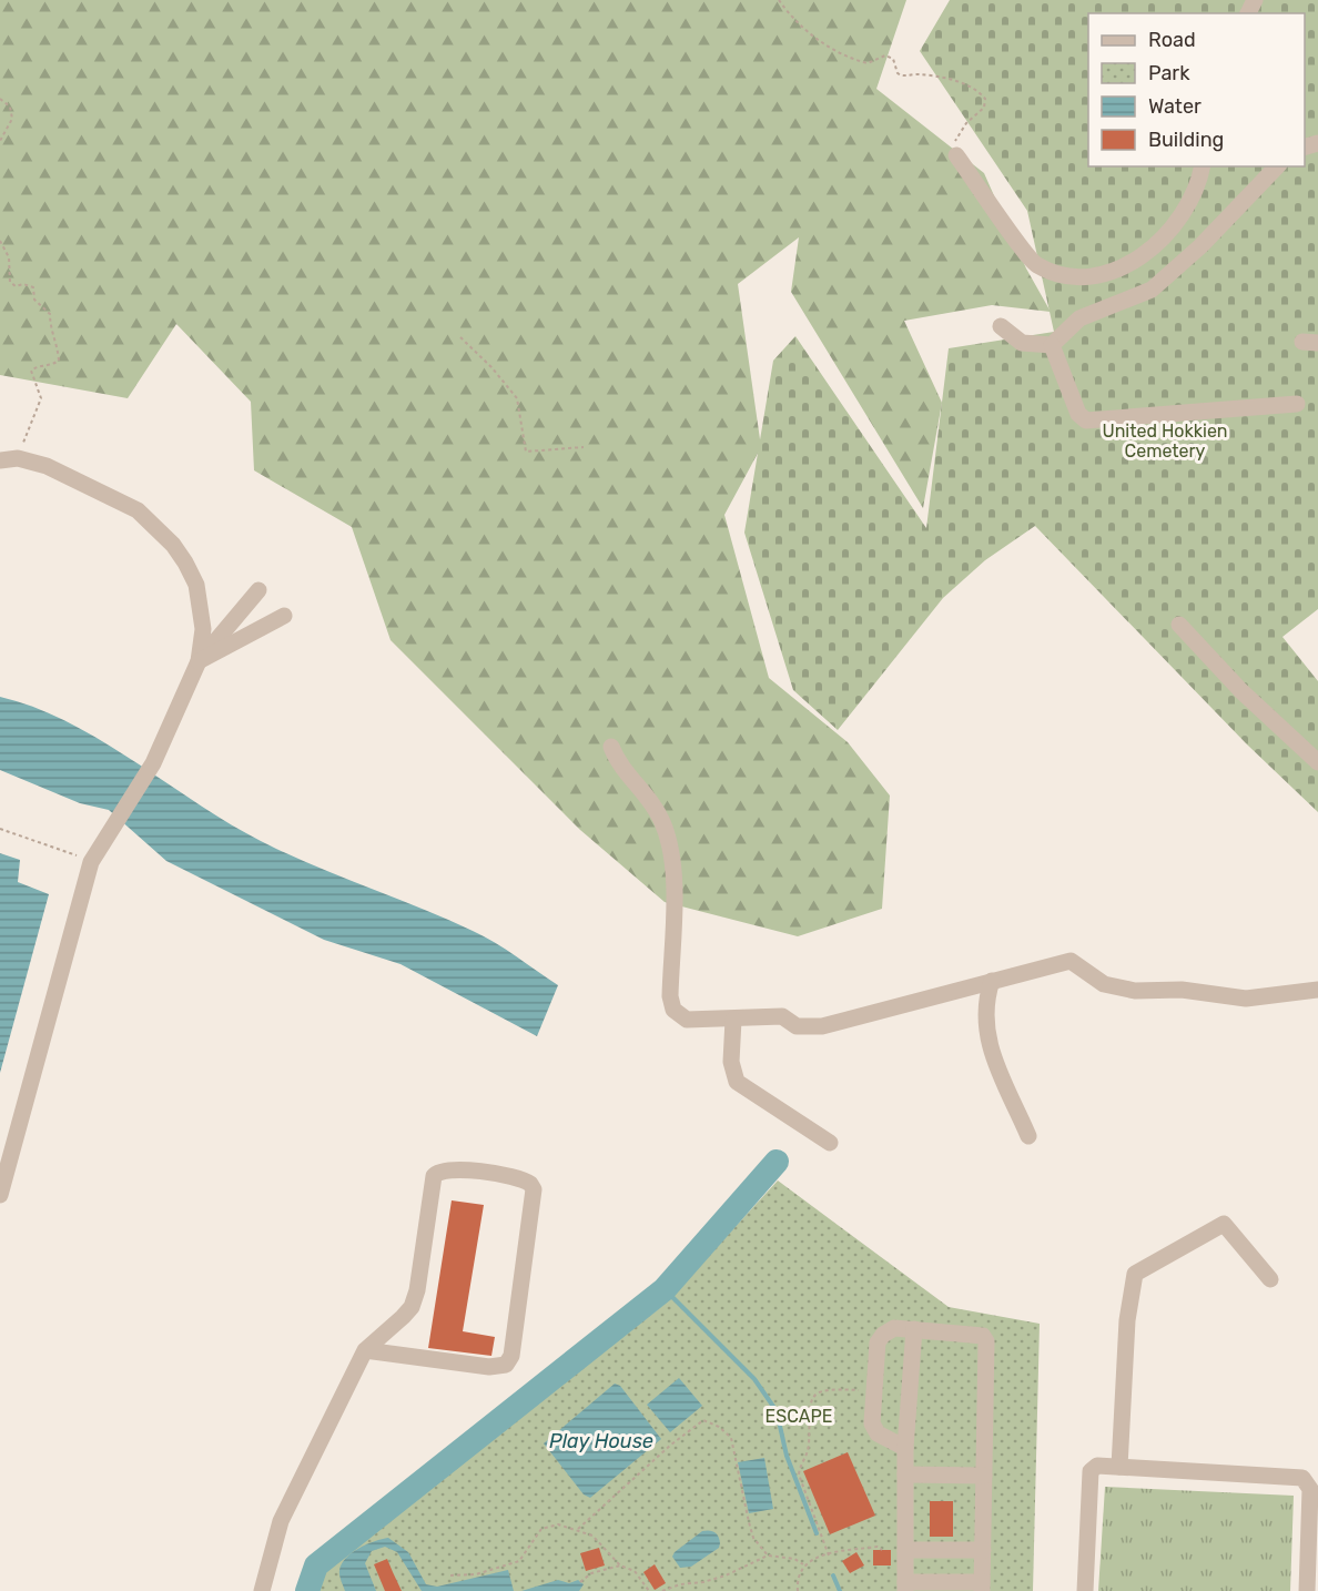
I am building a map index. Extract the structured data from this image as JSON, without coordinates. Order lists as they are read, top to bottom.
{
  "water": ["Play House"],
  "parks": ["United Hokkien Cemetery", "ESCAPE"],
  "legend": [
    "Road",
    "Park",
    "Water",
    "Building"
  ]
}
